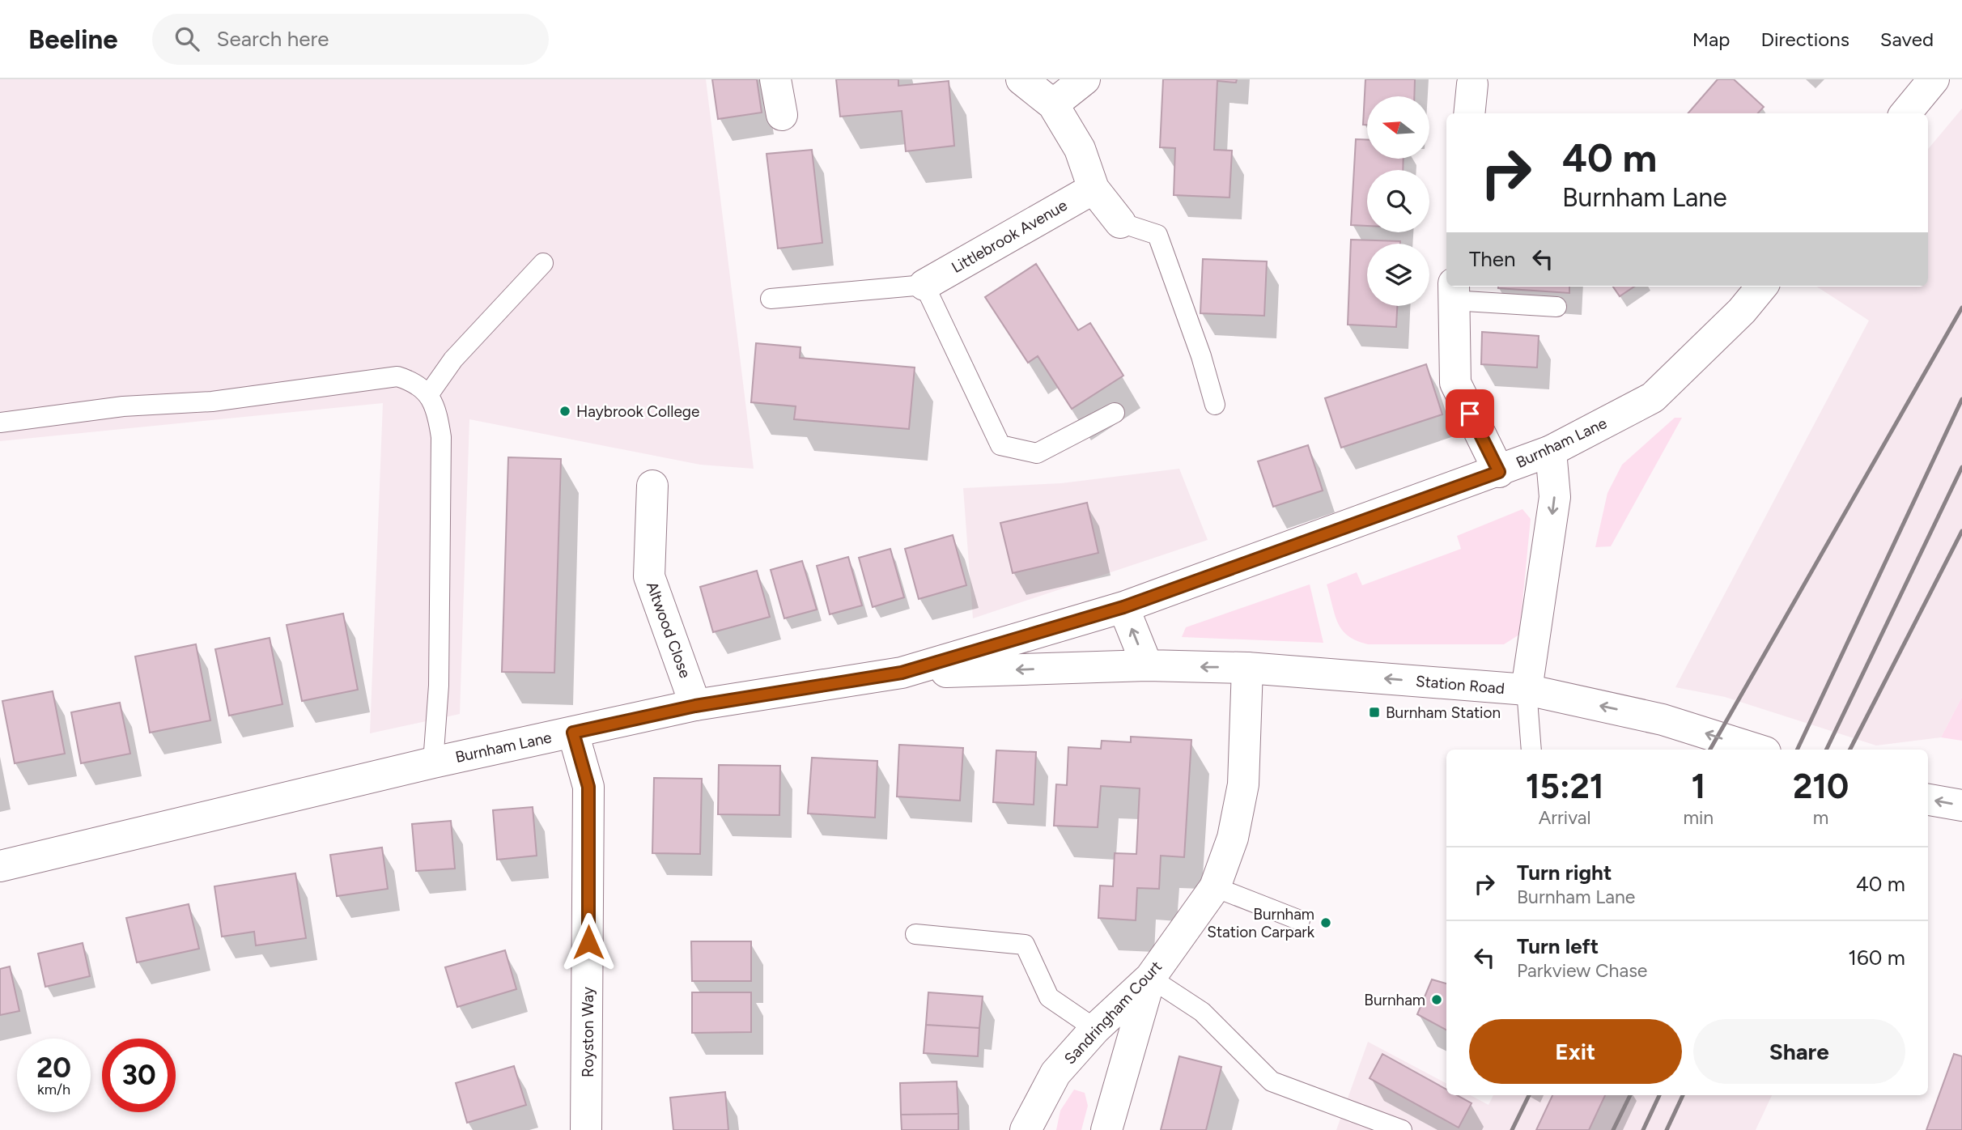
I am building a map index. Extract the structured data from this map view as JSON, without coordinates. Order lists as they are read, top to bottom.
{
  "streets": {
    "street": [
      "Littlebrook Avenue",
      "Burnham Lane",
      "Altwood Close",
      "Station Road",
      "Sandringham Court",
      "Royston Way"
    ]
  },
  "crossings": [
    ["Burnham Lane", "Altwood Close"],
    ["Burnham Lane", "Station Road"],
    ["Burnham Lane", "Royston Way"],
    ["Station Road", "Sandringham Court"]
  ],
  "one_way": ["Station Road"],
  "places": {
    "other": ["Haybrook College", "Burnham Station Carpark", "Burnham"],
    "transit": ["Burnham Station"]
  },
  "north": "left",
  "page": {
    "header": "Beeline",
    "search": "Search here",
    "nav": ["Map", "Directions", "Saved"],
    "turn": ["40 m", "Burnham Lane"],
    "then": "Then",
    "eta": [
      "15:21",
      "Arrival",
      "1",
      "min",
      "210",
      "m"
    ],
    "list": [
      {
        "name": "Turn right",
        "note": "Burnham Lane",
        "value": "40 m"
      },
      {
        "name": "Turn left",
        "note": "Parkview Chase",
        "value": "160 m"
      }
    ],
    "buttons": ["Exit", "Share"],
    "speed": "20 km/h",
    "limit": "30"
  }
}
